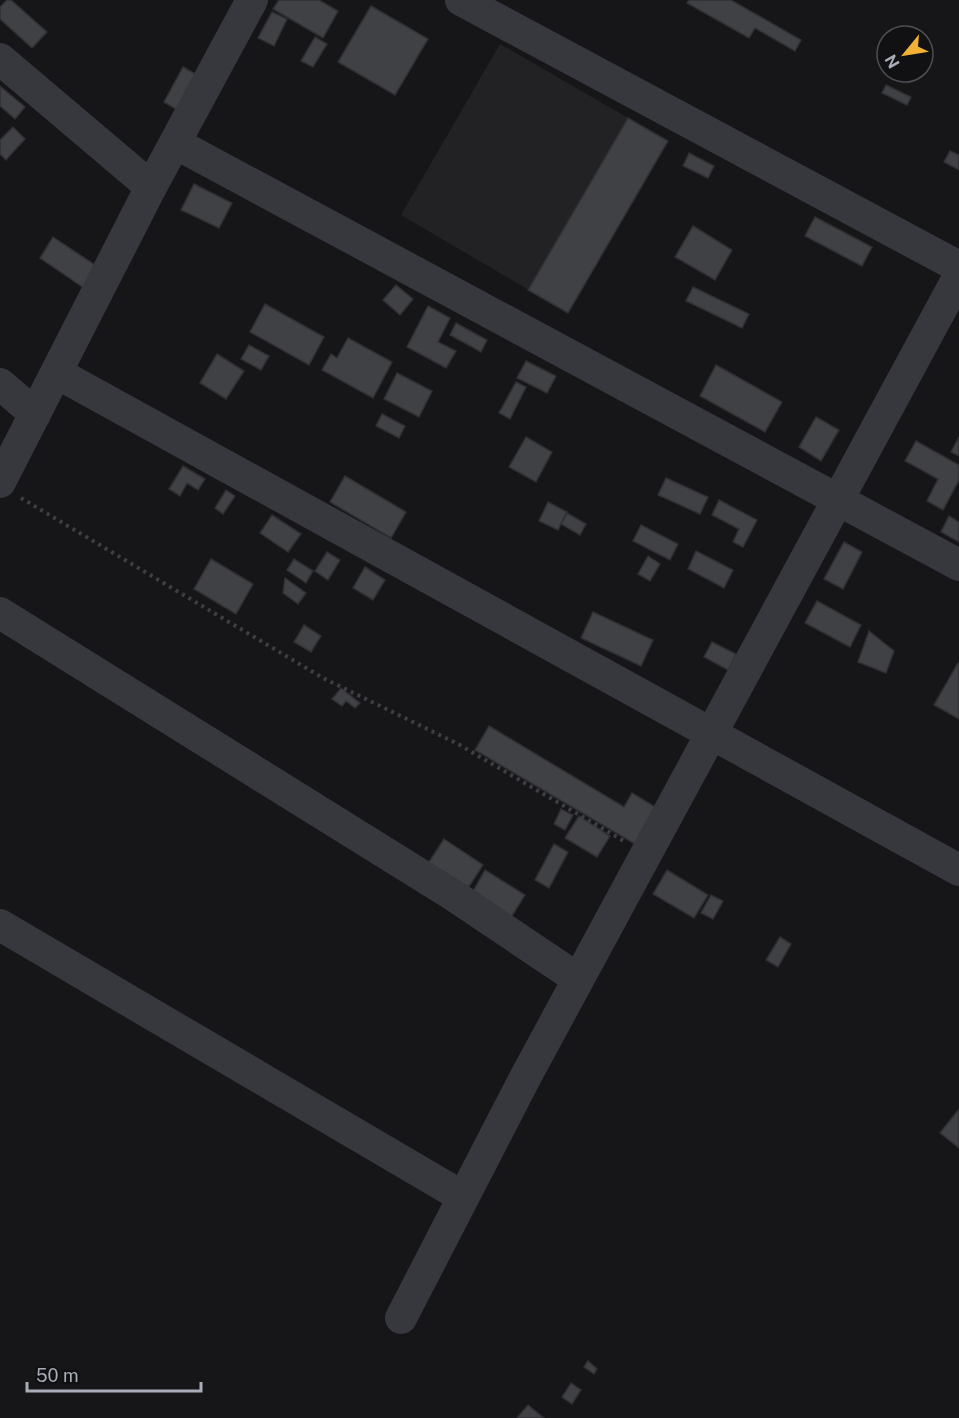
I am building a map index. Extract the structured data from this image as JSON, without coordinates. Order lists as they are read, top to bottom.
{
  "scale_bar": "50 m",
  "north": "bottom left"
}
